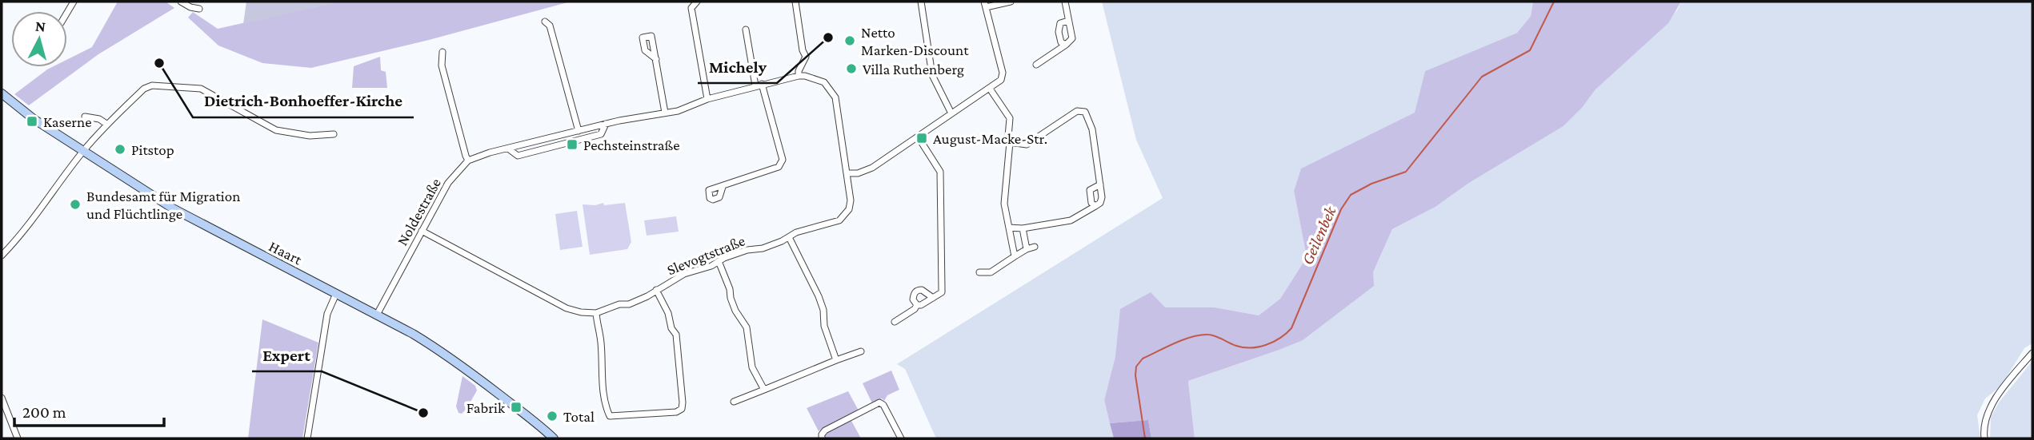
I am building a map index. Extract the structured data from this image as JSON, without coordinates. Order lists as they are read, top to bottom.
{
  "streets": {
    "main road": ["Haart"],
    "street": ["Noldestraße", "Slevogtstraße"]
  },
  "crossings": [
    ["Noldestraße", "Haart"],
    ["Noldestraße", "Slevogtstraße"]
  ],
  "water": ["Geilenbek"],
  "places": {
    "other": [
      "Michely",
      "Netto Marken-Discount",
      "Dietrich-Bonhoeffer-Kirche",
      "Villa Ruthenberg",
      "Pitstop",
      "Bundesamt für Migration und Flüchtlinge",
      "Expert",
      "Total"
    ],
    "transit": [
      "Kaserne",
      "August-Macke-Str.",
      "Pechsteinstraße",
      "Fabrik"
    ]
  },
  "scale_bar": "200 m",
  "north": "top"
}
